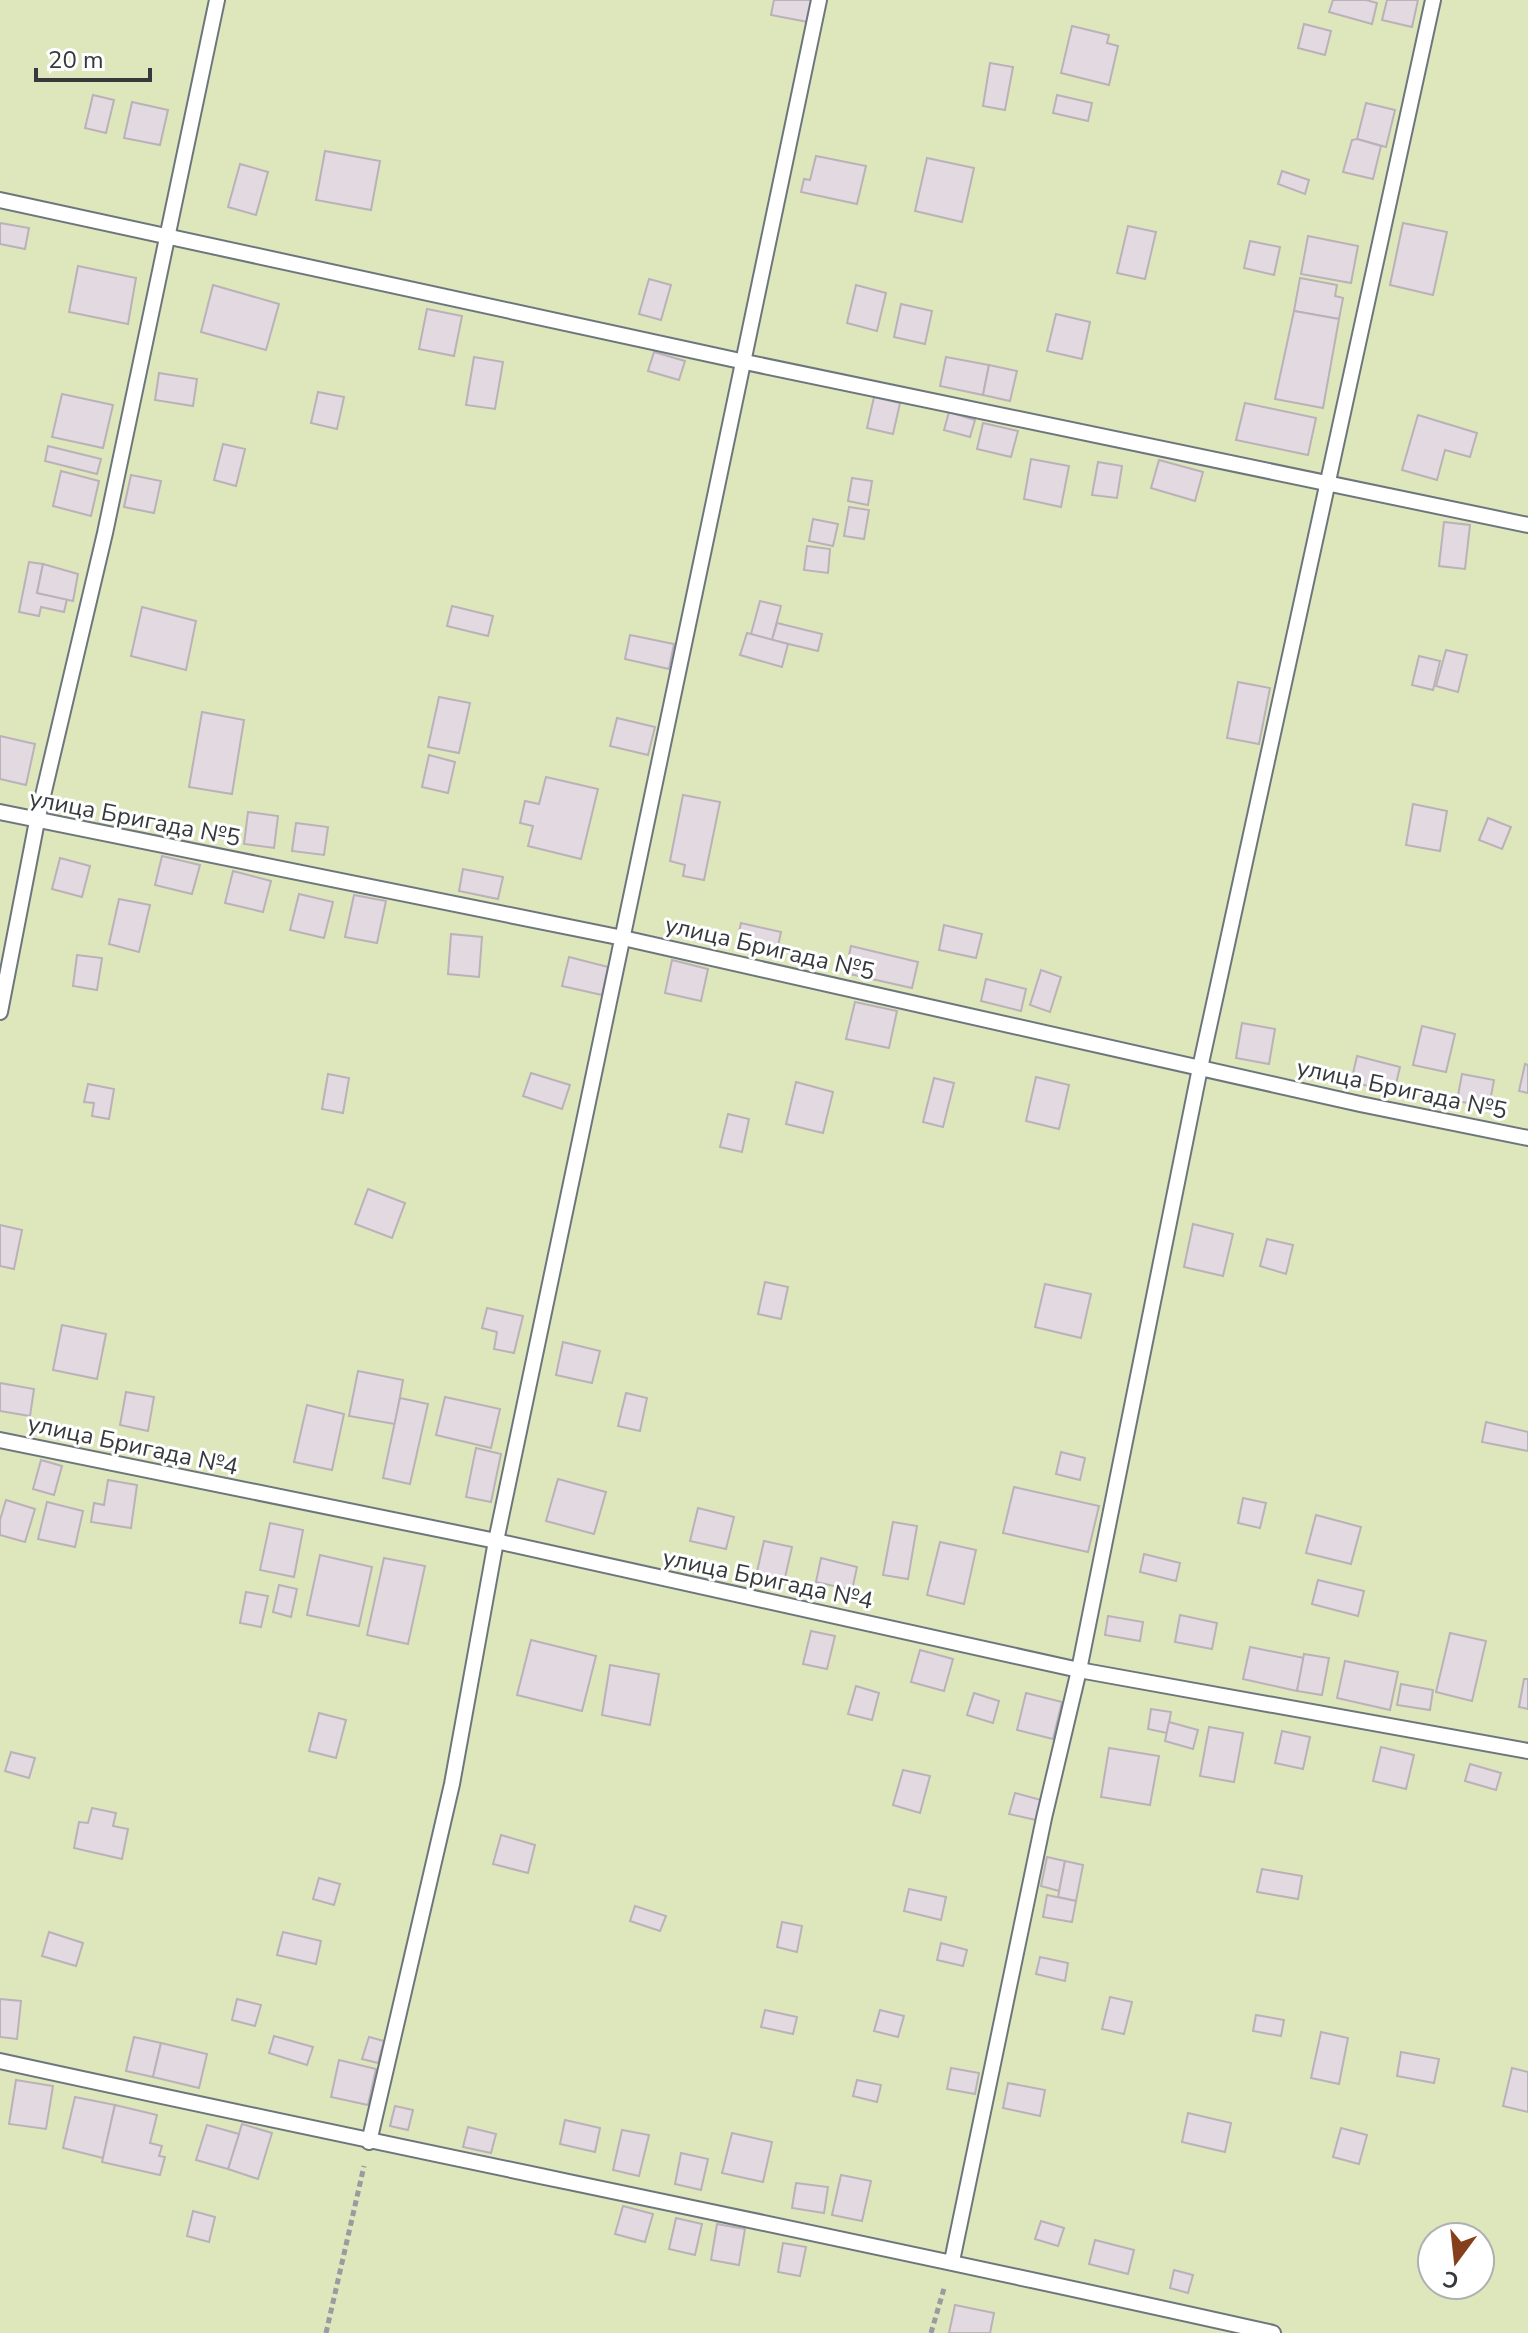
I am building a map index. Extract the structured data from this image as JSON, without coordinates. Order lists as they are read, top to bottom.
{
  "streets": {
    "lane": ["улица Бригада №5", "улица Бригада №4"]
  },
  "scale_bar": "20 m",
  "north": "bottom"
}
